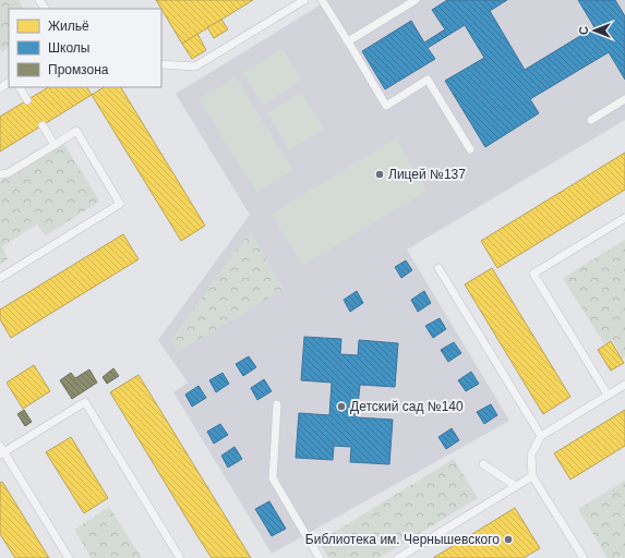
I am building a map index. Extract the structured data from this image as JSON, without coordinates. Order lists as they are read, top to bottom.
{
  "places": ["Лицей №137", "Детский сад №140", "Библиотека им. Чернышевского"],
  "legend": ["Жильё", "Школы", "Промзона"],
  "north": "left"
}
